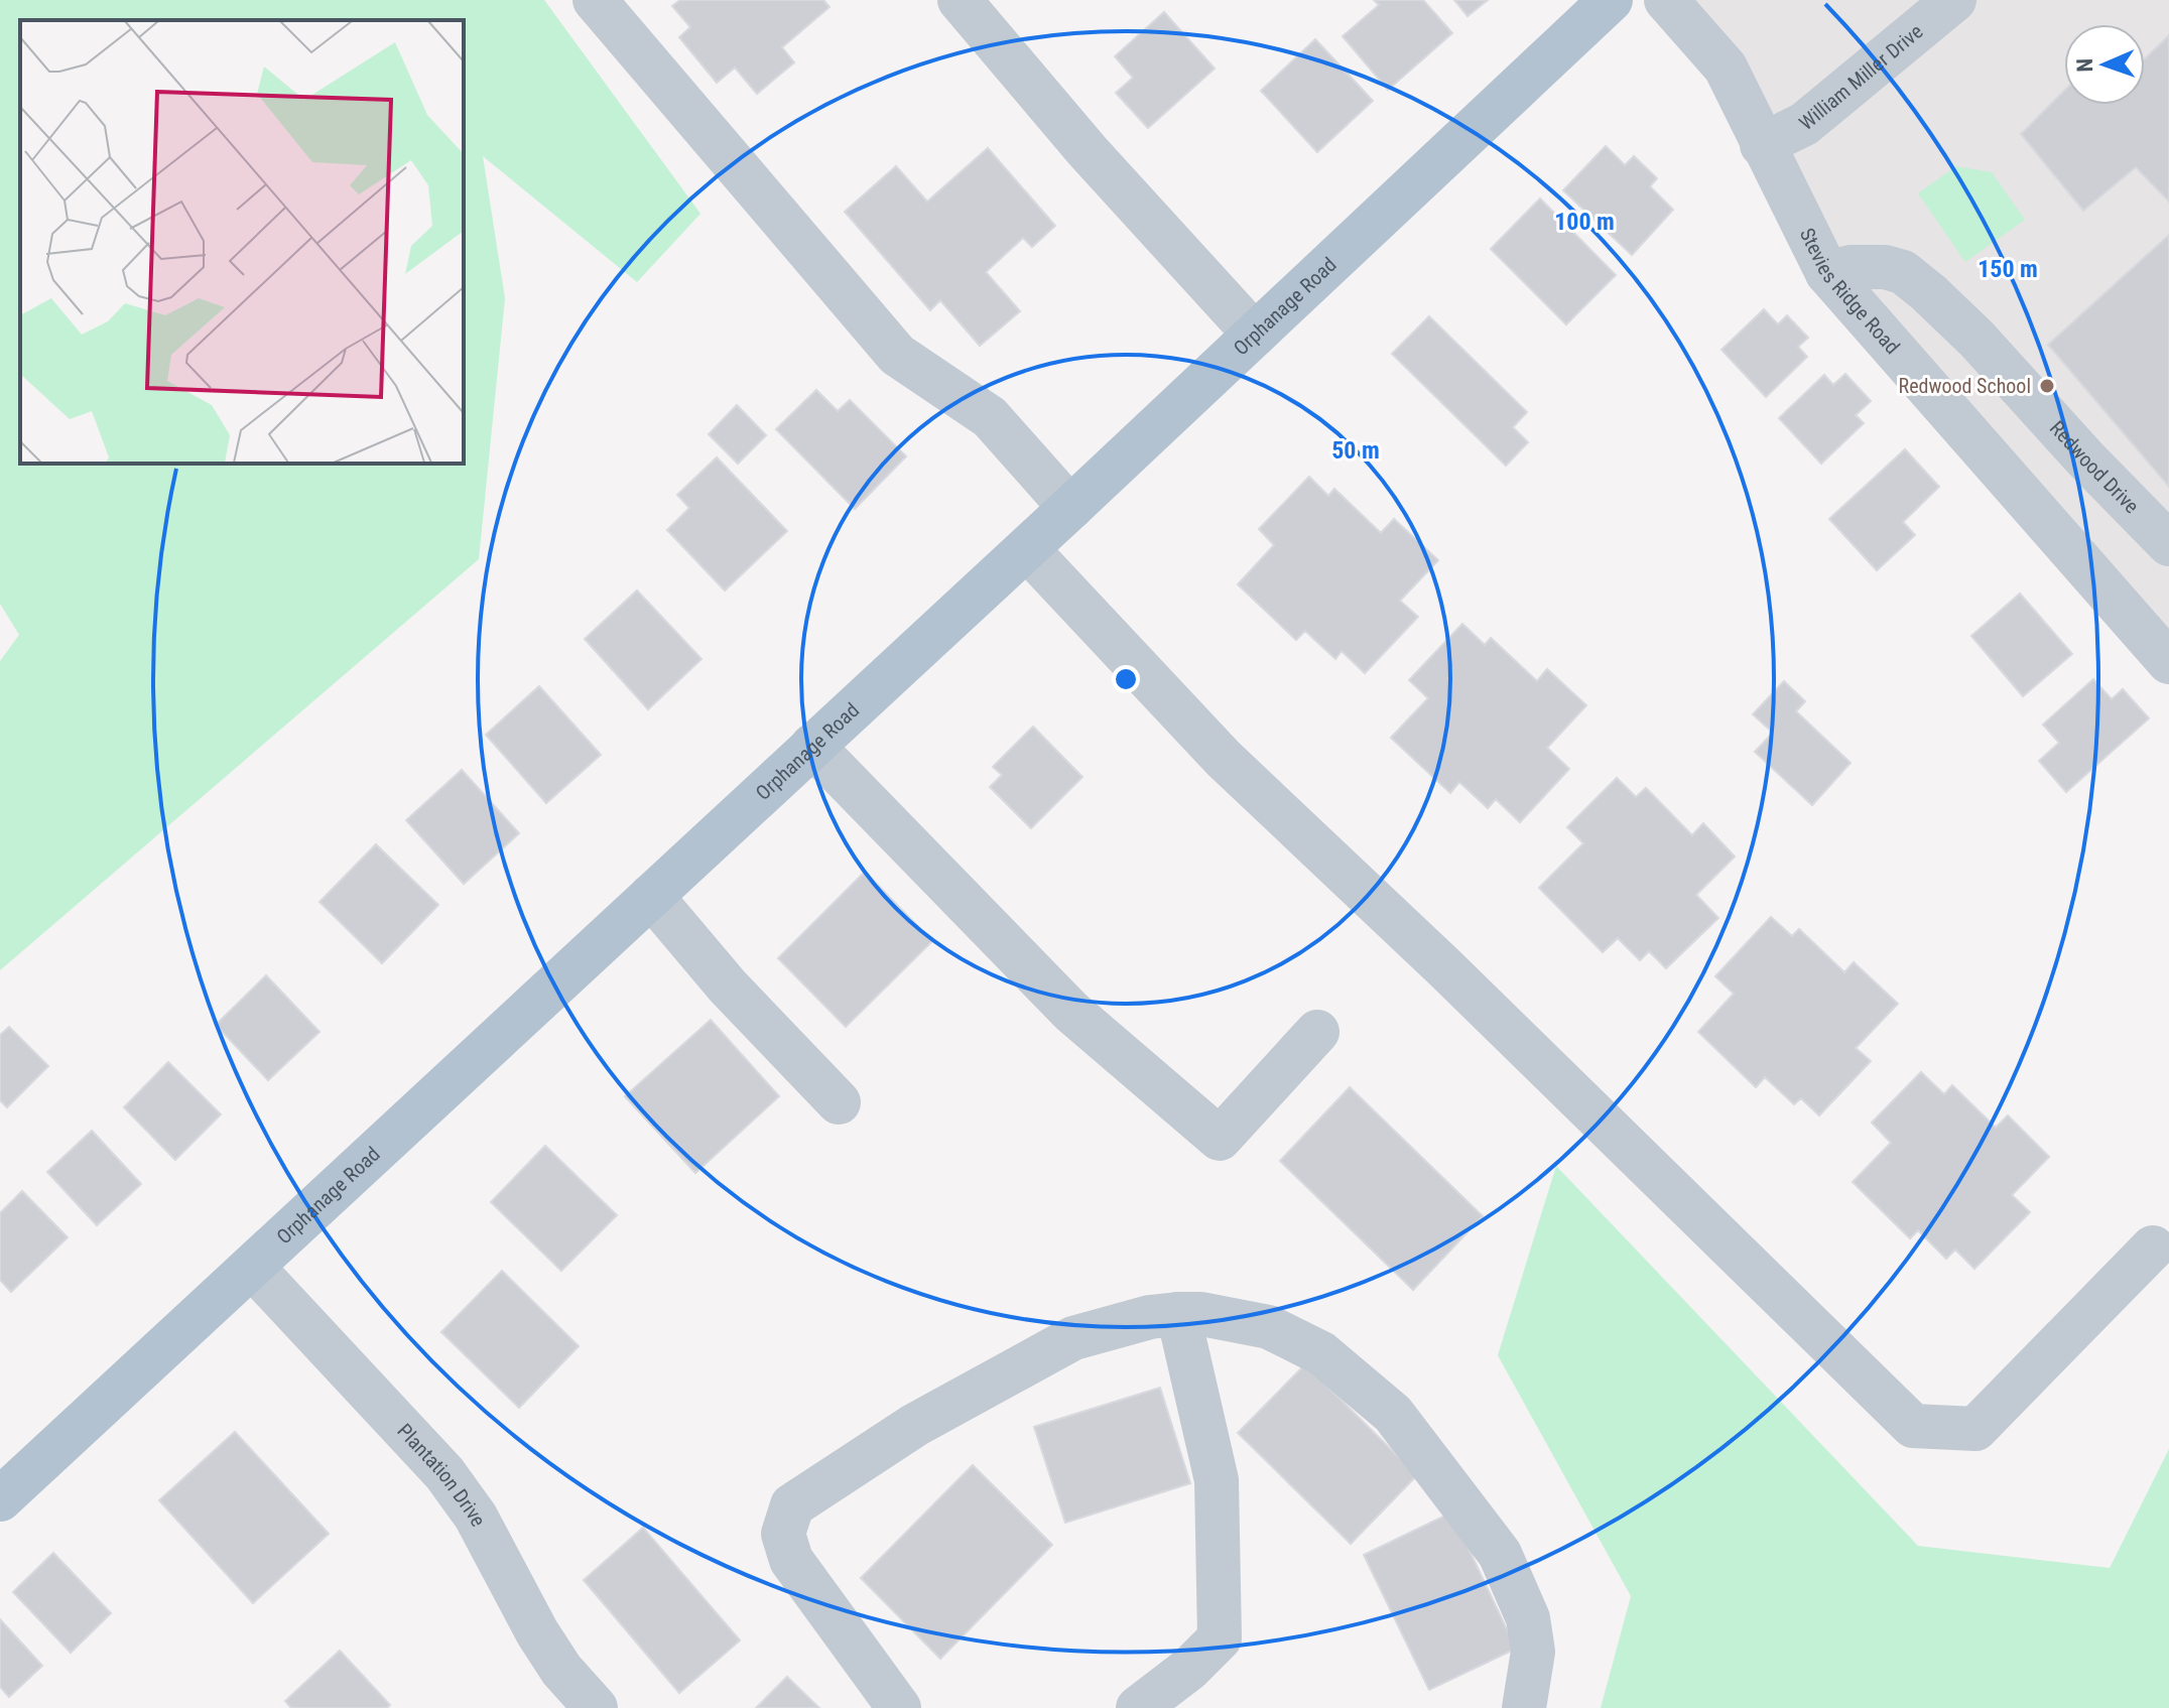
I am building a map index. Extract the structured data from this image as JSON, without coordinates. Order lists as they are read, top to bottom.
{
  "streets": {
    "main road": ["Orphanage Road"],
    "street": [
      "William Miller Drive",
      "Stevies Ridge Road",
      "Redwood Drive",
      "Plantation Drive"
    ]
  },
  "crossings": [
    ["William Miller Drive", "Stevies Ridge Road"],
    ["Stevies Ridge Road", "Redwood Drive"],
    ["Orphanage Road", "Plantation Drive"]
  ],
  "places": ["Redwood School"],
  "north": "left",
  "rings": ["100 m", "150 m", "50 m"]
}
